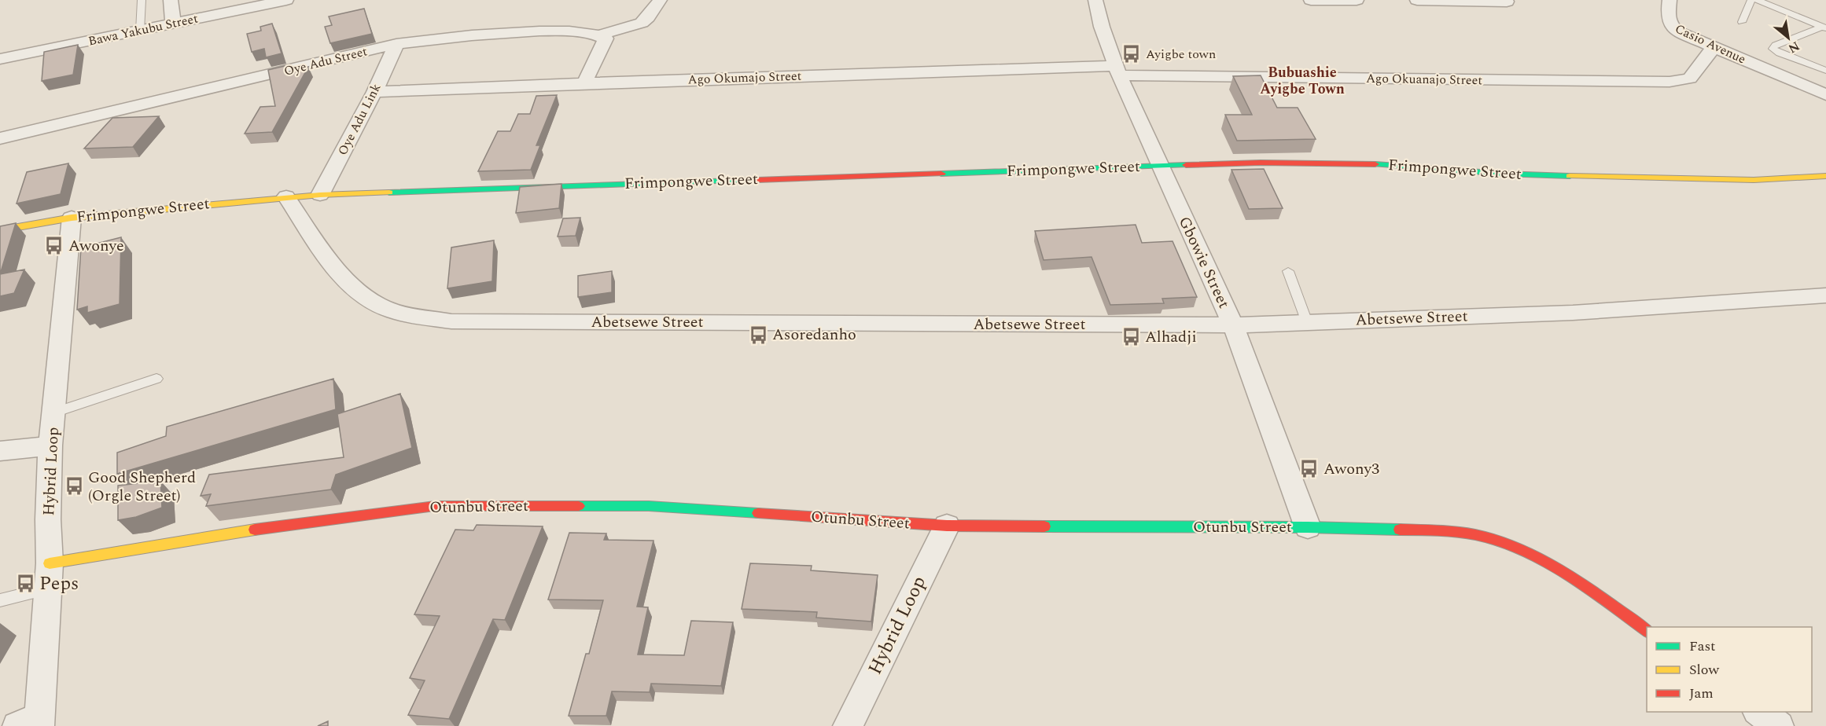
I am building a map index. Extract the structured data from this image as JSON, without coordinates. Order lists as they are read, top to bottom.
{
  "streets": {
    "street": [
      "Bawa Yakubu Street",
      "Casio Avenue",
      "Oye Adu Street",
      "Ago Okumajo Street",
      "Ago Okuanajo Street",
      "Oye Adu Link",
      "Frimpongwe Street",
      "Gbowie Street",
      "Abetsewe Street",
      "Hybrid Loop",
      "Otunbu Street"
    ]
  },
  "crossings": [
    ["Casio Avenue", "Ago Okuanajo Street"],
    ["Oye Adu Street", "Oye Adu Link"],
    ["Ago Okumajo Street", "Ago Okuanajo Street"],
    ["Ago Okumajo Street", "Oye Adu Link"],
    ["Ago Okumajo Street", "Gbowie Street"],
    ["Ago Okuanajo Street", "Gbowie Street"],
    ["Oye Adu Link", "Frimpongwe Street"],
    ["Frimpongwe Street", "Gbowie Street"],
    ["Frimpongwe Street", "Abetsewe Street"],
    ["Frimpongwe Street", "Hybrid Loop"],
    ["Gbowie Street", "Abetsewe Street"],
    ["Gbowie Street", "Otunbu Street"],
    ["Hybrid Loop", "Otunbu Street"]
  ],
  "districts": ["Bubuashie Ayigbe Town"],
  "places": {
    "bus stop": [
      "Ayigbe town",
      "Awonye",
      "Asoredanho",
      "Alhadji",
      "Awony3",
      "Good Shepherd (Orgle Street)",
      "Peps"
    ]
  },
  "legend": ["Fast", "Slow", "Jam"],
  "north": "bottom right"
}
